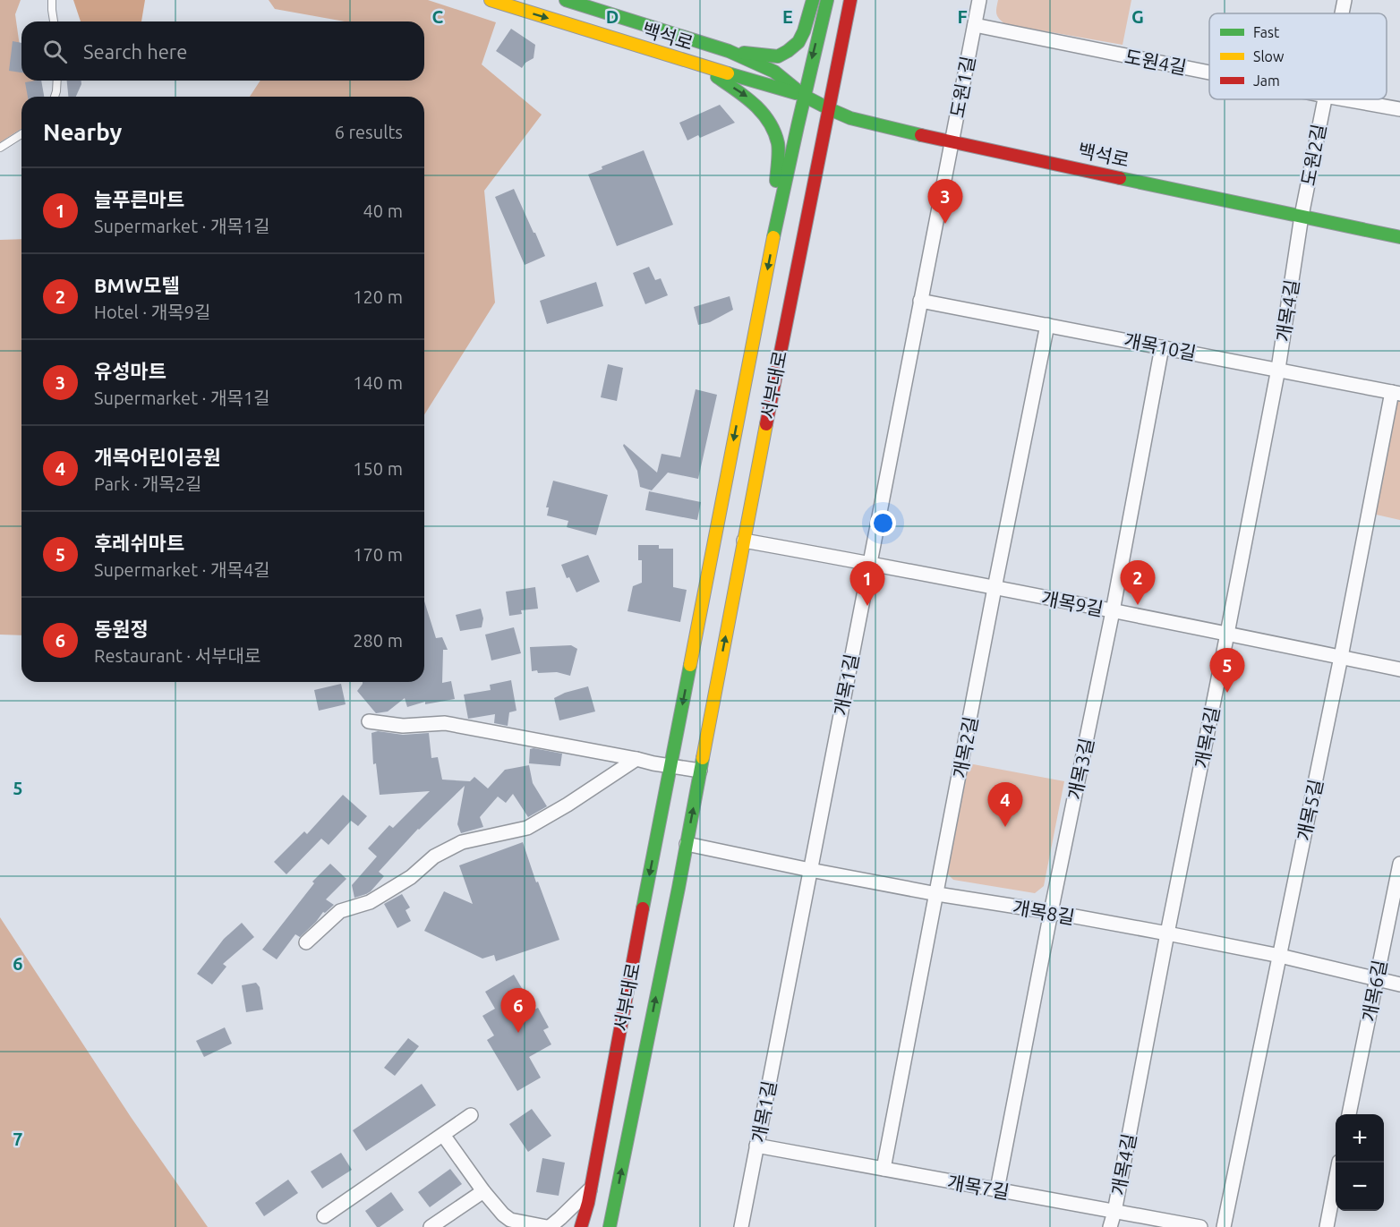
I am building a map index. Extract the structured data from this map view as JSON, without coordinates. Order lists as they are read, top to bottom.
{
  "streets": {
    "main road": ["백석로", "서부대로"],
    "street": [
      "도원4길",
      "도원1길",
      "도원2길",
      "개목4길",
      "개목10길",
      "개목9길",
      "개목1길",
      "개목2길",
      "개목3길",
      "개목5길",
      "개목8길",
      "개목6길",
      "개목7길"
    ]
  },
  "crossings": [
    ["백석로", "도원1길"],
    ["백석로", "도원2길"],
    ["백석로", "개목4길"],
    ["백석로", "서부대로"],
    ["백석로", "개목1길"],
    ["도원4길", "도원1길"],
    ["도원1길", "개목1길"],
    ["도원2길", "개목4길"],
    ["개목4길", "개목10길"],
    ["개목4길", "개목9길"],
    ["개목4길", "개목8길"],
    ["개목4길", "개목7길"],
    ["개목10길", "개목1길"],
    ["개목10길", "개목2길"],
    ["개목10길", "개목3길"],
    ["개목10길", "개목5길"],
    ["서부대로", "개목9길"],
    ["서부대로", "개목8길"],
    ["개목9길", "개목1길"],
    ["개목9길", "개목2길"],
    ["개목9길", "개목3길"],
    ["개목9길", "개목5길"],
    ["개목1길", "개목8길"],
    ["개목1길", "개목7길"],
    ["개목2길", "개목8길"],
    ["개목2길", "개목7길"],
    ["개목3길", "개목8길"],
    ["개목3길", "개목7길"],
    ["개목5길", "개목8길"],
    ["개목8길", "개목6길"]
  ],
  "legend": ["Fast", "Slow", "Jam"],
  "page": {
    "search": "Search here",
    "heading": ["Nearby", "6 results"],
    "list": [
      {
        "mark": "1",
        "name": "늘푸른마트",
        "note": "Supermarket · 개목1길",
        "value": "40 m"
      },
      {
        "mark": "2",
        "name": "BMW모텔",
        "note": "Hotel · 개목9길",
        "value": "120 m"
      },
      {
        "mark": "3",
        "name": "유성마트",
        "note": "Supermarket · 개목1길",
        "value": "140 m"
      },
      {
        "mark": "4",
        "name": "개목어린이공원",
        "note": "Park · 개목2길",
        "value": "150 m"
      },
      {
        "mark": "5",
        "name": "후레쉬마트",
        "note": "Supermarket · 개목4길",
        "value": "170 m"
      },
      {
        "mark": "6",
        "name": "동원정",
        "note": "Restaurant · 서부대로",
        "value": "280 m"
      }
    ],
    "pins": [
      "3",
      "2",
      "1",
      "5",
      "4",
      "6"
    ],
    "map_buttons": ["+", "−"]
  },
  "grid": {
    "columns": [
      "C",
      "D",
      "E",
      "F",
      "G"
    ],
    "rows": ["5", "6", "7"]
  }
}
